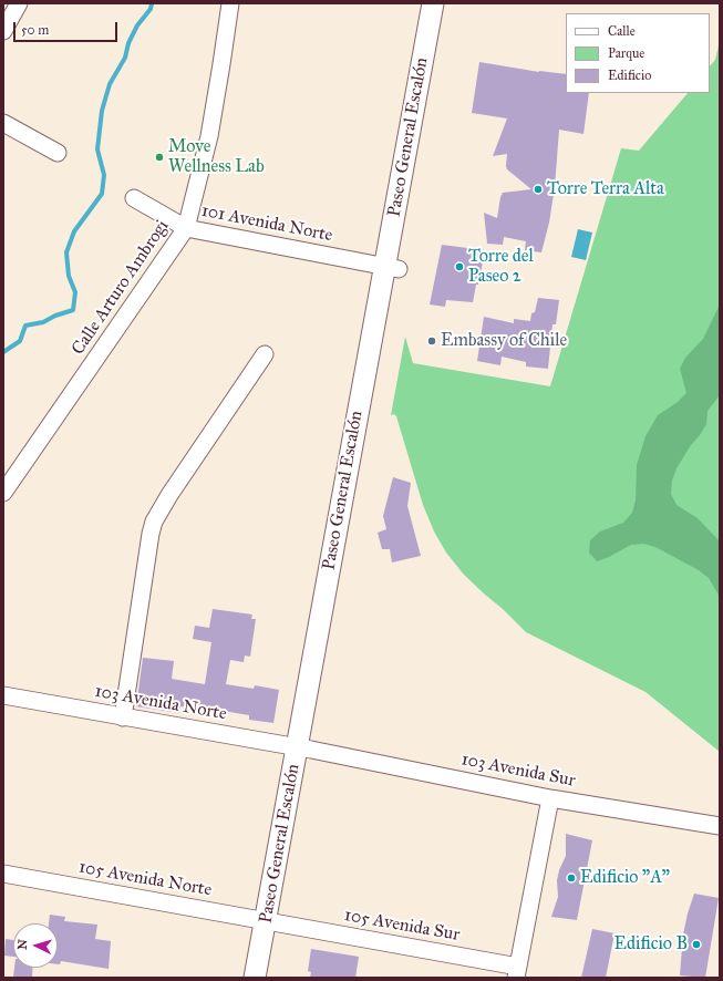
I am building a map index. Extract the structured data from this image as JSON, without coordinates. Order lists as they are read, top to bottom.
{
  "streets": {
    "street": [
      "Paseo General Escalón",
      "101 Avenida Norte",
      "Calle Arturo Ambrogi",
      "103 Avenida Norte",
      "103 Avenida Sur",
      "105 Avenida Norte",
      "105 Avenida Sur"
    ]
  },
  "crossings": [
    ["Paseo General Escalón", "101 Avenida Norte"],
    ["Paseo General Escalón", "103 Avenida Norte"],
    ["Paseo General Escalón", "103 Avenida Sur"],
    ["Paseo General Escalón", "105 Avenida Norte"],
    ["Paseo General Escalón", "105 Avenida Sur"],
    ["101 Avenida Norte", "Calle Arturo Ambrogi"],
    ["103 Avenida Norte", "103 Avenida Sur"],
    ["105 Avenida Norte", "105 Avenida Sur"]
  ],
  "places": [
    "Move Wellness Lab",
    "Torre Terra Alta",
    "Torre del Paseo 2",
    "Embassy of Chile",
    "Edificio \"A\"",
    "Edificio B"
  ],
  "legend": ["Calle", "Parque", "Edificio"],
  "scale_bar": "50 m",
  "north": "left"
}
